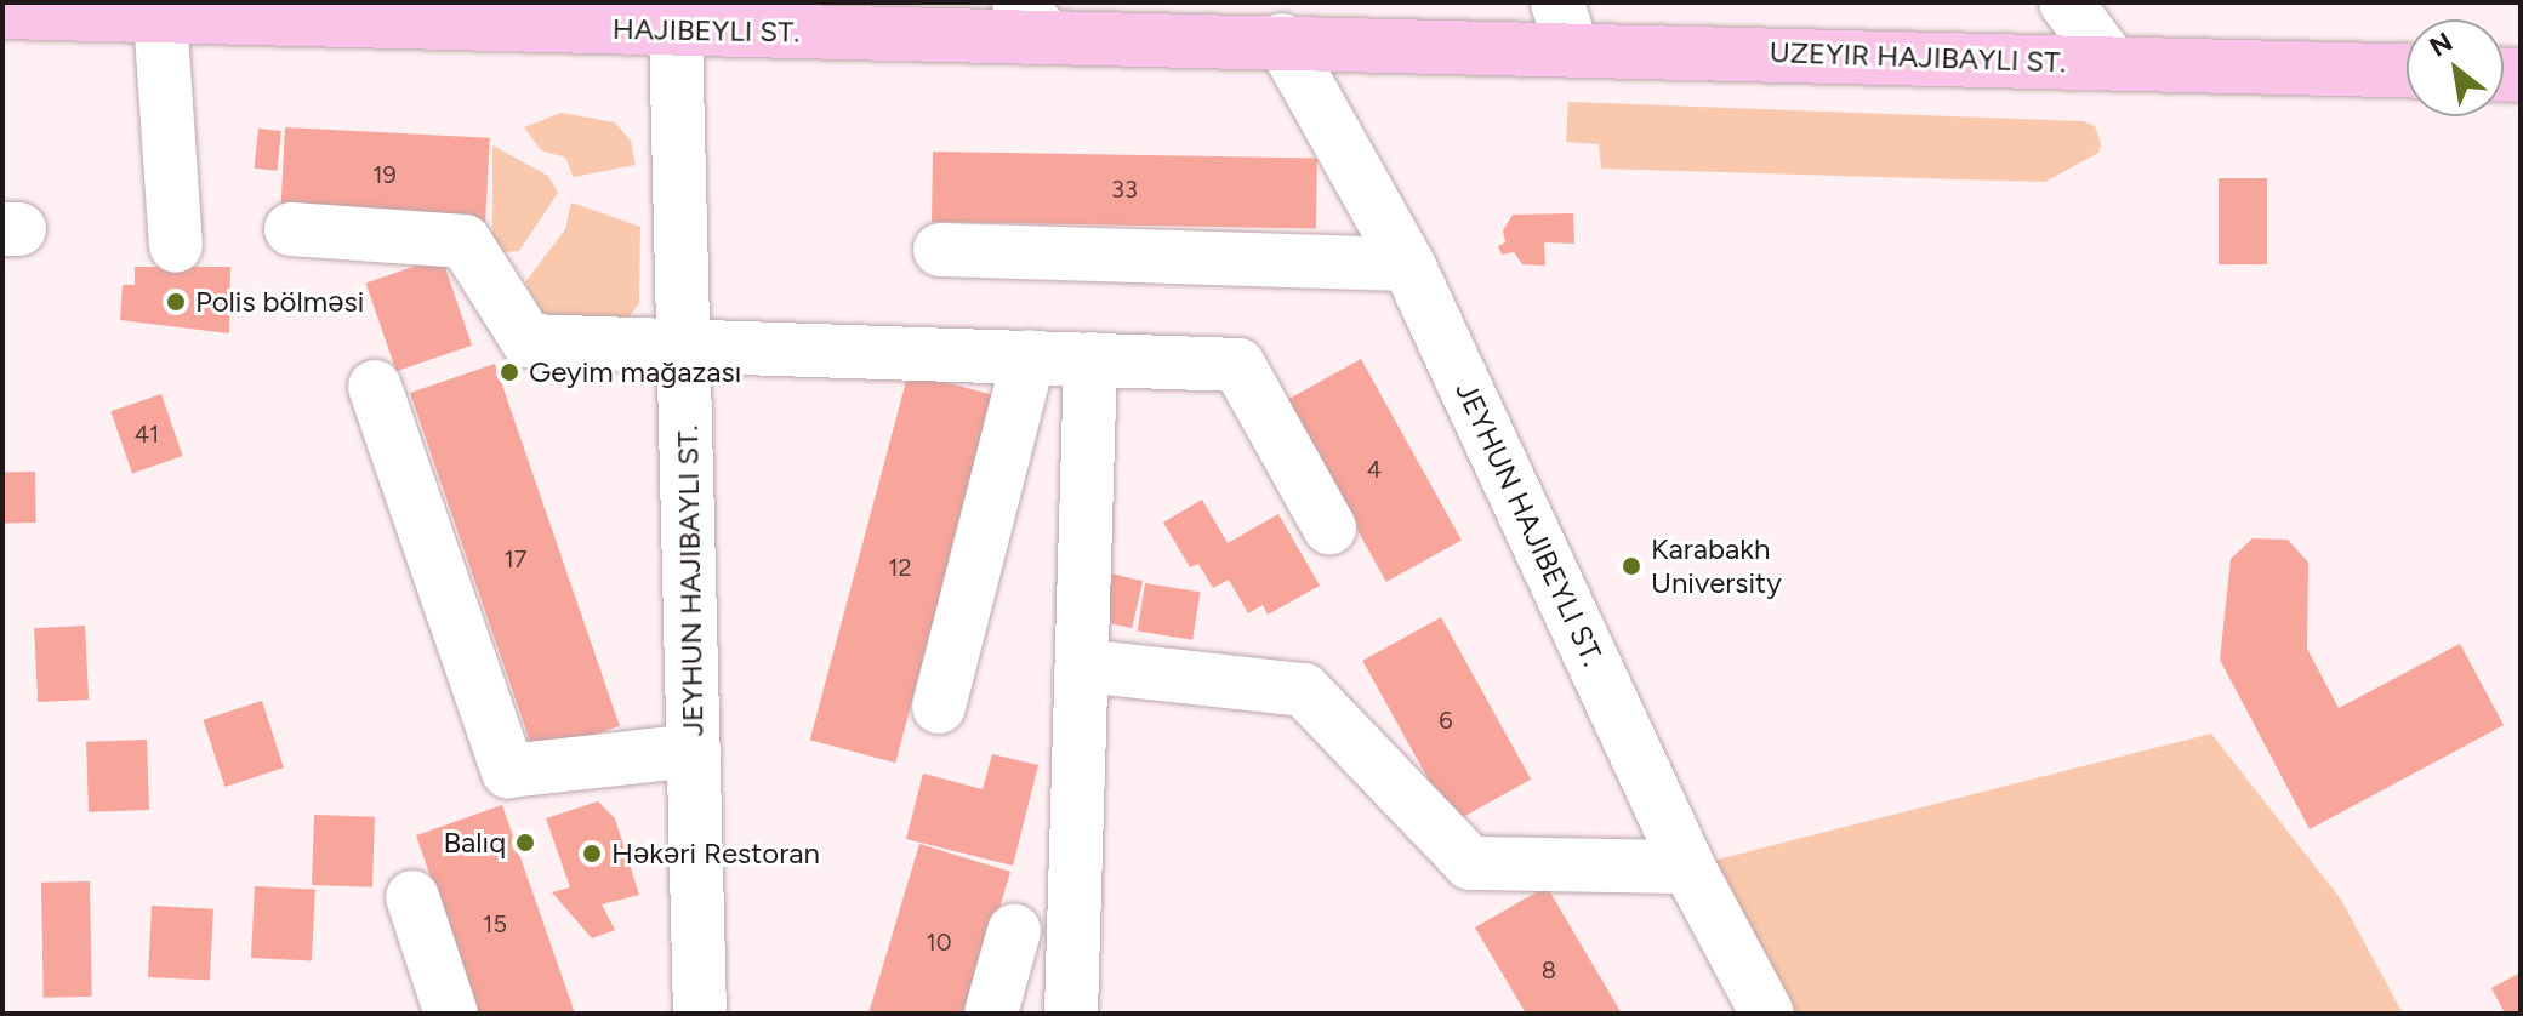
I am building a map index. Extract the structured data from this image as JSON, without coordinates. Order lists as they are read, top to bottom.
{
  "streets": {
    "main road": ["HAJIBEYLI ST.", "UZEYIR HAJIBAYLI ST."],
    "street": ["JEYHUN HAJIBEYLI ST.", "JEYHUN HAJIBAYLI ST."]
  },
  "crossings": [
    ["HAJIBEYLI ST.", "UZEYIR HAJIBAYLI ST."],
    ["HAJIBEYLI ST.", "JEYHUN HAJIBEYLI ST."],
    ["HAJIBEYLI ST.", "JEYHUN HAJIBAYLI ST."]
  ],
  "places": [
    "Polis bölməsi",
    "Geyim mağazası",
    "Karabakh University",
    "Balıq",
    "Həkəri Restoran"
  ],
  "house_numbers": [
    "19",
    "33",
    "41",
    "4",
    "17",
    "12",
    "6",
    "15",
    "10",
    "8"
  ],
  "north": "top left"
}
